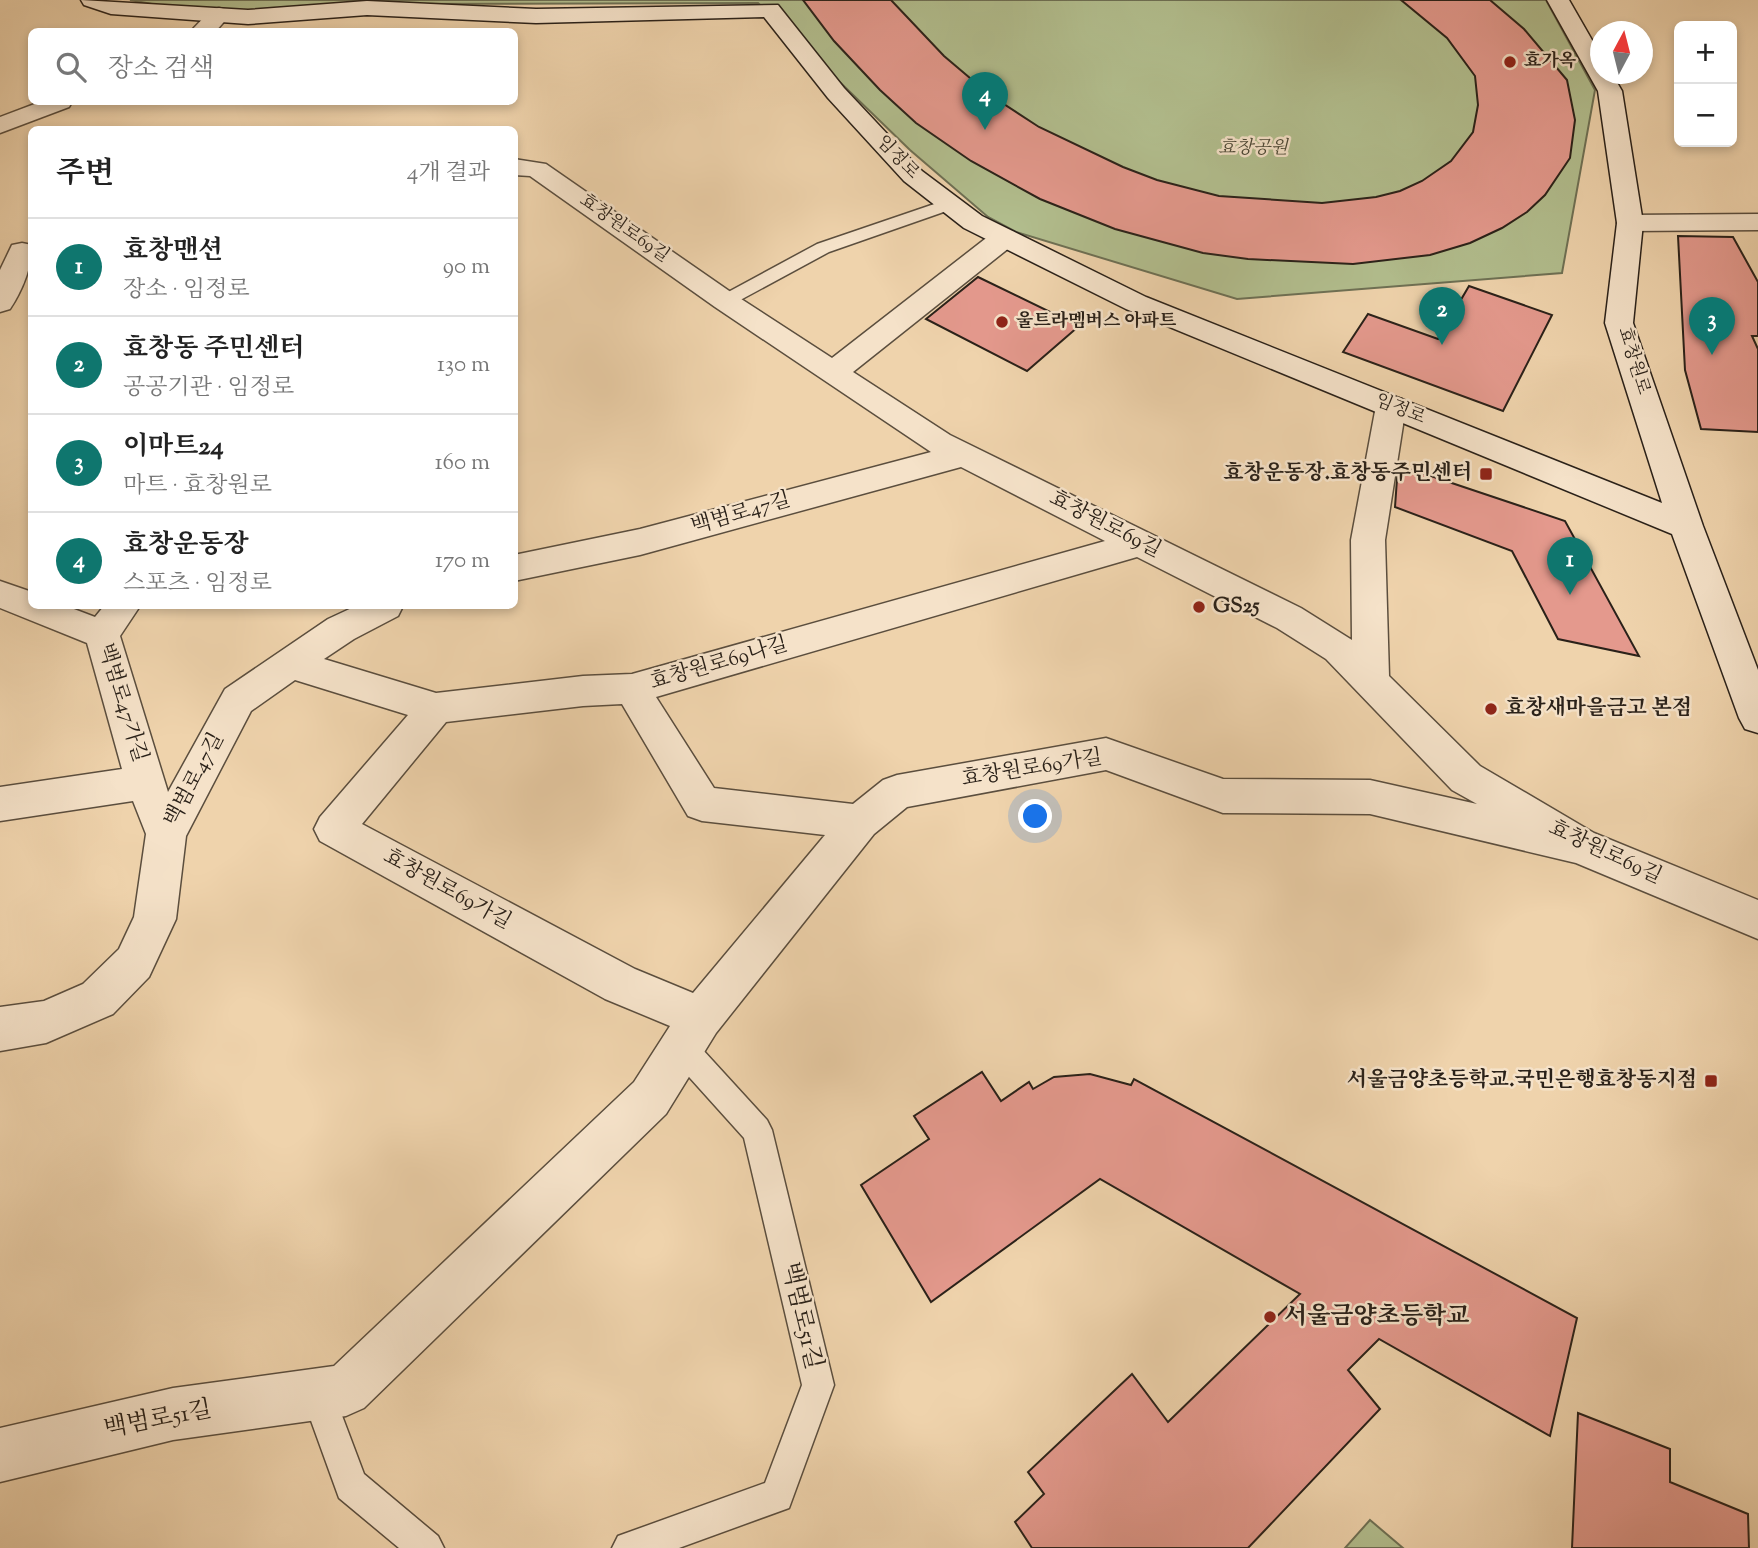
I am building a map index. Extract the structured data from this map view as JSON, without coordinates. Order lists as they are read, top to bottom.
{
  "streets": {
    "street": [
      "임정로",
      "효창원로69길",
      "효창원로",
      "백범로47길",
      "효창원로69나길",
      "백범로47가길",
      "효창원로69가길",
      "백범로51길"
    ]
  },
  "crossings": [
    ["임정로", "효창원로"],
    ["효창원로69길", "백범로47길"],
    ["효창원로69길", "효창원로69나길"],
    ["효창원로69길", "효창원로69가길"],
    ["백범로47길", "효창원로69나길"],
    ["백범로47길", "백범로47가길"],
    ["효창원로69나길", "효창원로69가길"],
    ["효창원로69가길", "백범로51길"]
  ],
  "parks": ["효창공원"],
  "places": {
    "other": [
      "효가옥",
      "울트라멤버스 아파트",
      "GS25",
      "효창새마을금고 본점",
      "서울금양초등학교"
    ],
    "transit": ["효창운동장.효창동주민센터", "서울금양초등학교.국민은행효창동지점"]
  },
  "north": "top",
  "page": {
    "map_buttons": ["+", "−"],
    "search": "장소 검색",
    "pins": [
      "4",
      "2",
      "3",
      "1"
    ],
    "heading": ["주변", "4개 결과"],
    "list": [
      {
        "mark": "1",
        "name": "효창맨션",
        "note": "장소 · 임정로",
        "value": "90 m"
      },
      {
        "mark": "2",
        "name": "효창동 주민센터",
        "note": "공공기관 · 임정로",
        "value": "130 m"
      },
      {
        "mark": "3",
        "name": "이마트24",
        "note": "마트 · 효창원로",
        "value": "160 m"
      },
      {
        "mark": "4",
        "name": "효창운동장",
        "note": "스포츠 · 임정로",
        "value": "170 m"
      }
    ]
  }
}
